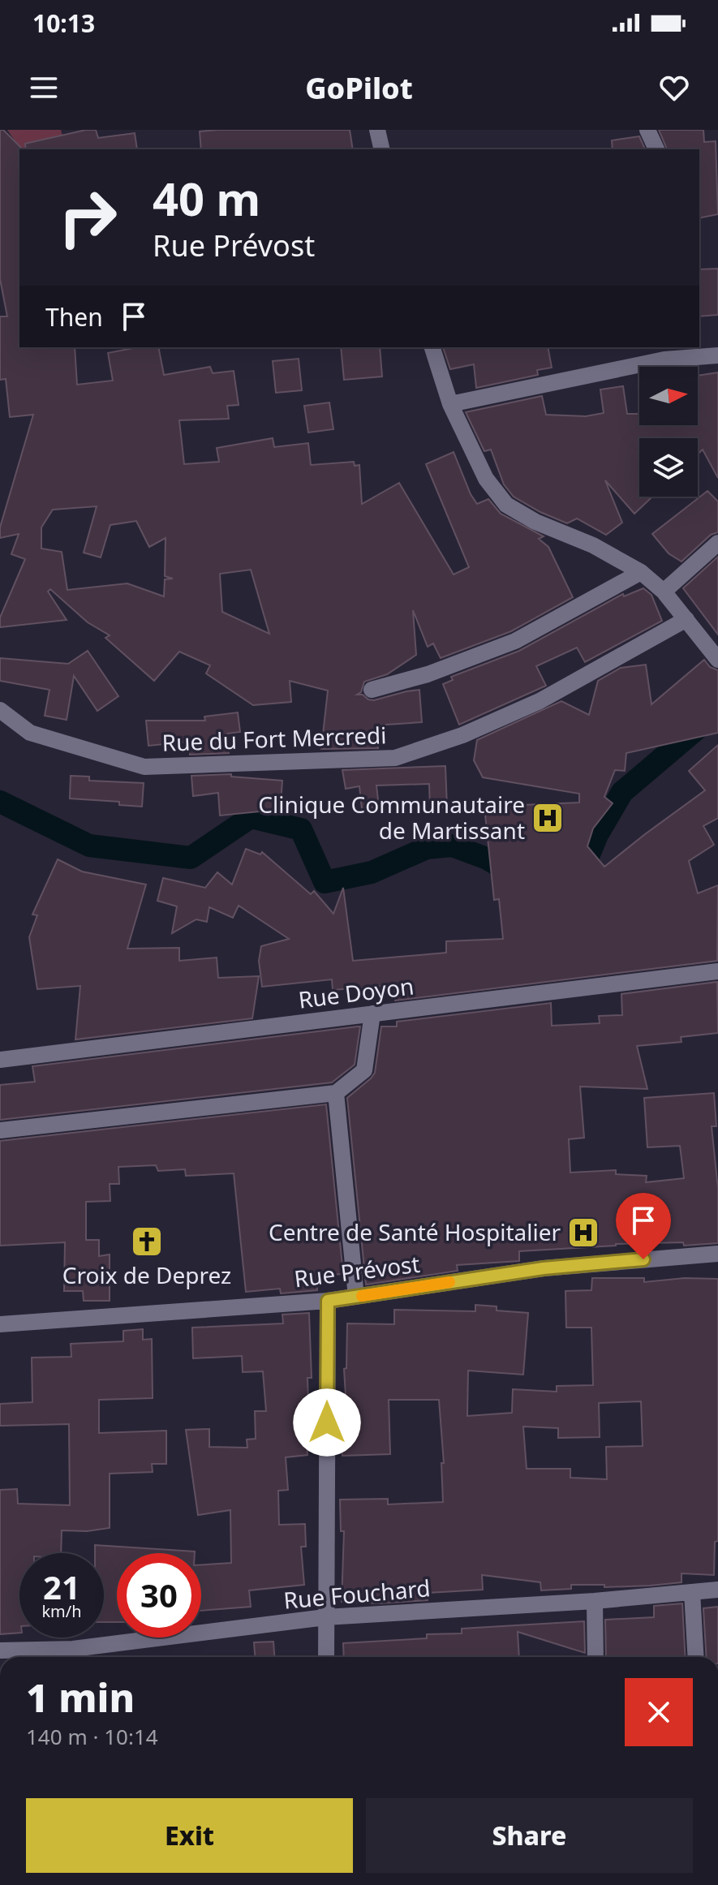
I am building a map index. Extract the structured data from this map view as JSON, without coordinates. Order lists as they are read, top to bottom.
{
  "streets": {
    "street": [
      "Rue du Fort Mercredi",
      "Rue Doyon",
      "Rue Prévost",
      "Rue Fouchard"
    ]
  },
  "places": {
    "hospital": ["Clinique Communautaire de Martissant", "Centre de Santé Hospitalier"],
    "church": ["Croix de Deprez"]
  },
  "north": "right",
  "page": {
    "status": "10:13",
    "header": "GoPilot",
    "turn": ["40 m", "Rue Prévost"],
    "then": "Then",
    "speed": "21 km/h",
    "limit": "30",
    "heading": ["1 min", "140 m · 10:14"],
    "buttons": ["Exit", "Share"]
  }
}
